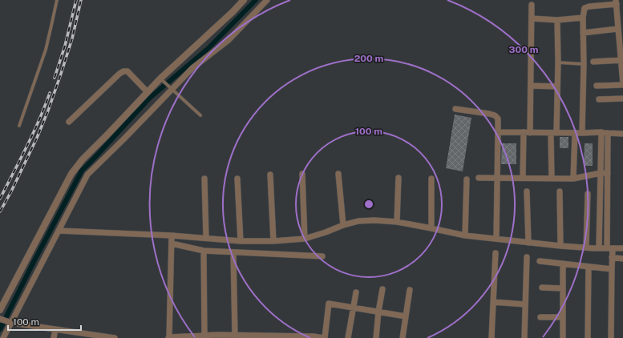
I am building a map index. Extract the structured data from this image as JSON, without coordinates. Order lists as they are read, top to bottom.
{
  "scale_bar": "100 m",
  "rings": ["300 m", "200 m", "100 m"]
}
